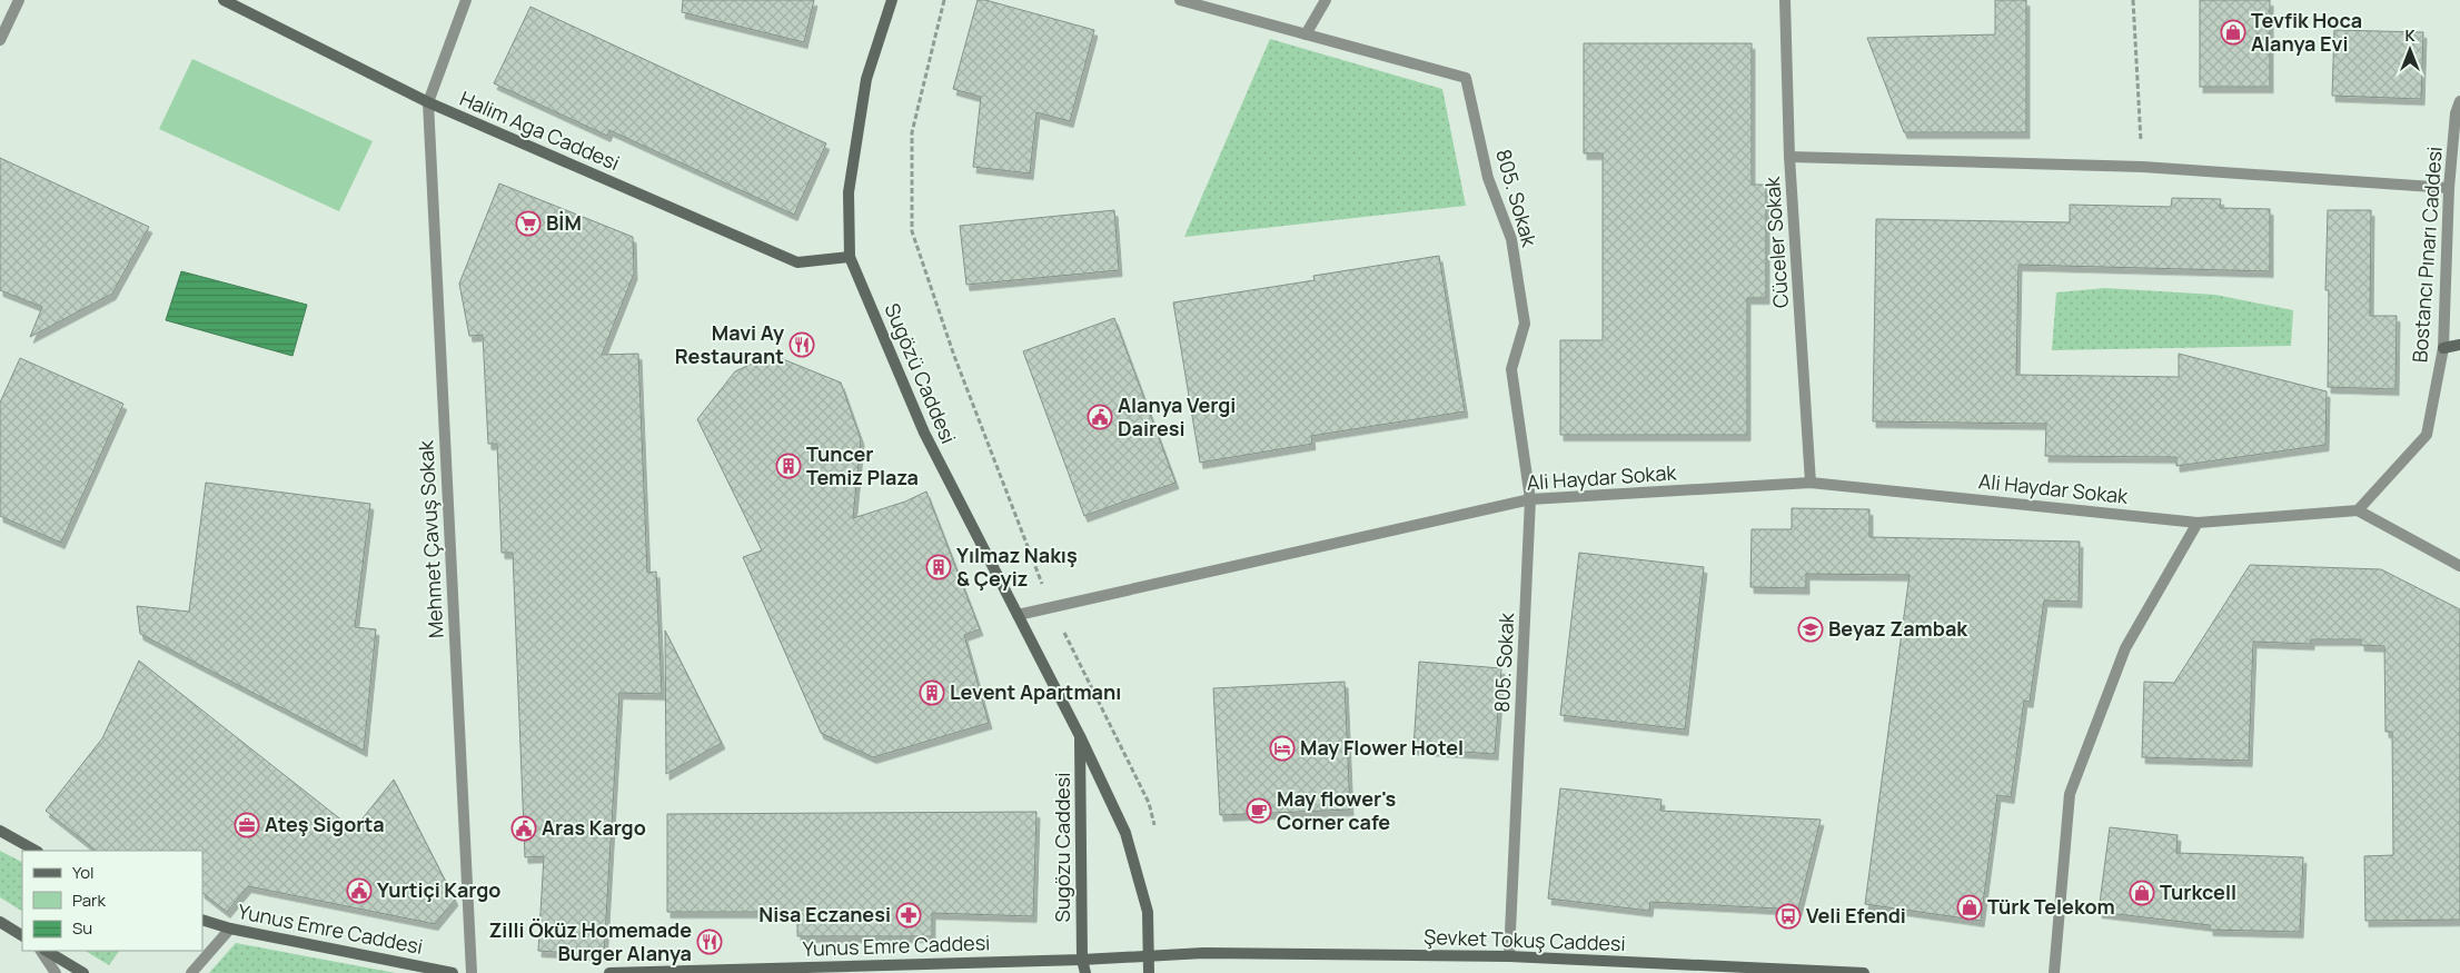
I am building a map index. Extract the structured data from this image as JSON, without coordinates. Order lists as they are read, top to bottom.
{
  "streets": {
    "street": [
      "Halim Aga Caddesi",
      "805. Sokak",
      "Cüceler Sokak",
      "Bostancı Pınarı Caddesi",
      "Sugözü Caddesi",
      "Ali Haydar Sokak",
      "Mehmet Çavuş Sokak",
      "Sugözu Caddesi",
      "Yunus Emre Caddesi",
      "Şevket Tokuş Caddesi"
    ]
  },
  "crossings": [
    ["Halim Aga Caddesi", "Sugözü Caddesi"],
    ["Halim Aga Caddesi", "Mehmet Çavuş Sokak"],
    ["805. Sokak", "Ali Haydar Sokak"],
    ["805. Sokak", "Şevket Tokuş Caddesi"],
    ["Cüceler Sokak", "Ali Haydar Sokak"],
    ["Sugözü Caddesi", "Ali Haydar Sokak"],
    ["Sugözü Caddesi", "Sugözu Caddesi"],
    ["Sugözü Caddesi", "Yunus Emre Caddesi"],
    ["Sugözu Caddesi", "Yunus Emre Caddesi"],
    ["Yunus Emre Caddesi", "Şevket Tokuş Caddesi"]
  ],
  "places": {
    "shop": ["Tevfik Hoca Alanya Evi", "Turkcell", "Türk Telekom"],
    "supermarket": ["BİM"],
    "restaurant": ["Mavi Ay Restaurant", "Zilli Öküz Homemade Burger Alanya"],
    "public building": ["Alanya Vergi Dairesi", "Aras Kargo", "Yurtiçi Kargo"],
    "building": ["Tuncer Temiz Plaza", "Yılmaz Nakış & Çeyiz", "Levent Apartmanı"],
    "school or university": ["Beyaz Zambak"],
    "hotel": ["May Flower Hotel"],
    "cafe": ["May flower's Corner cafe"],
    "office": ["Ateş Sigorta"],
    "pharmacy": ["Nisa Eczanesi"],
    "bus stop": ["Veli Efendi"]
  },
  "legend": ["Yol", "Park", "Su"],
  "north": "top"
}
